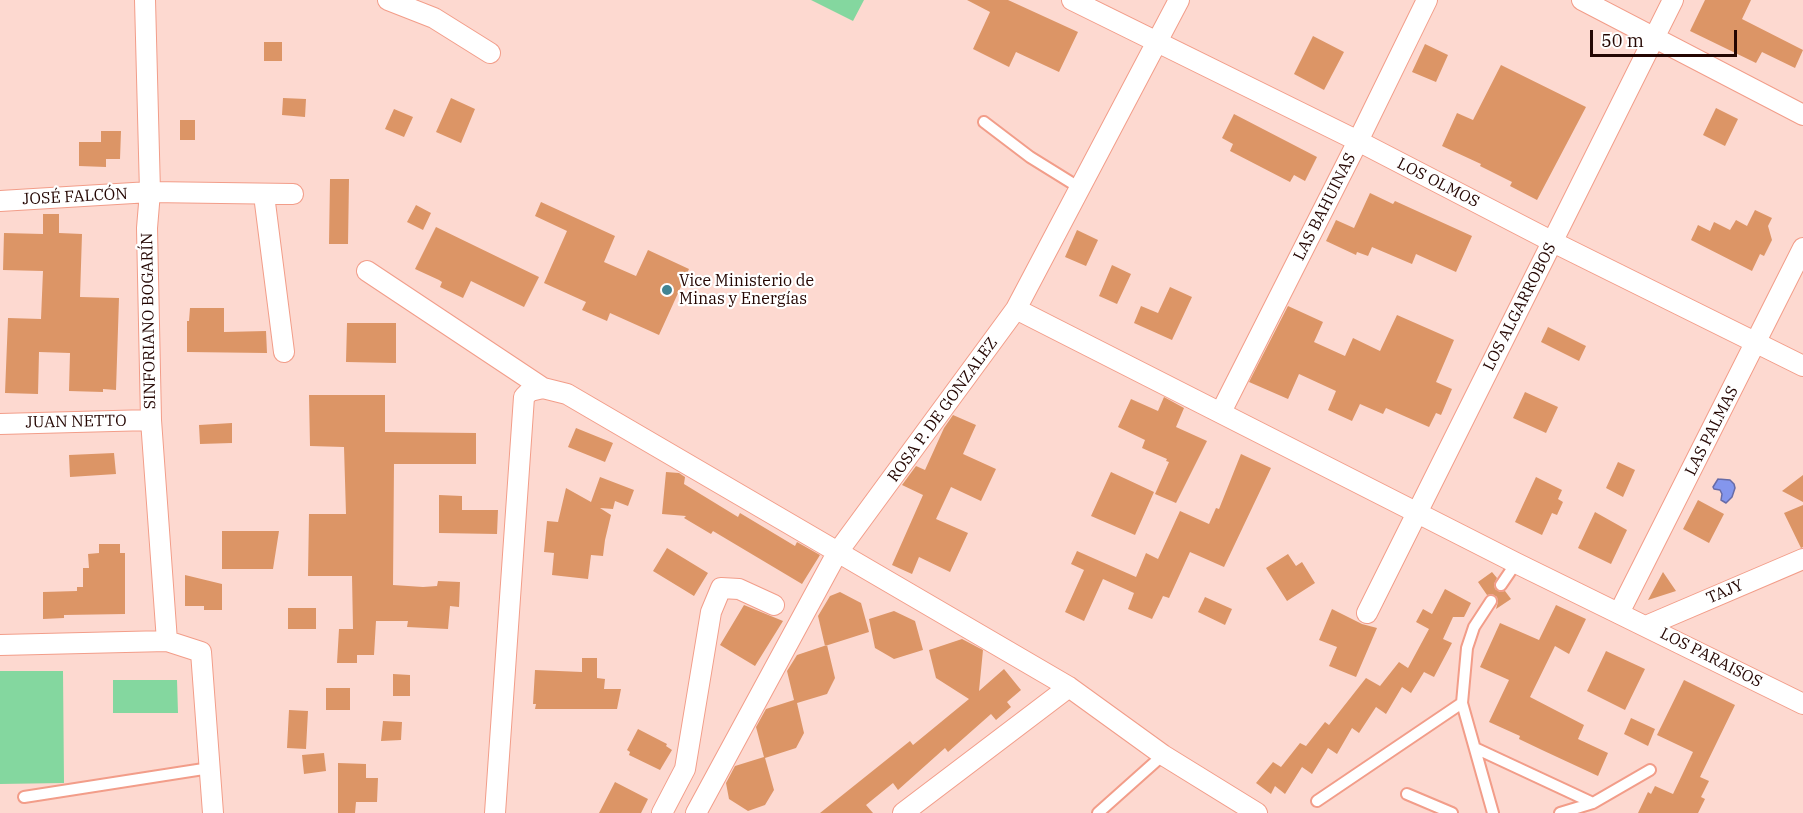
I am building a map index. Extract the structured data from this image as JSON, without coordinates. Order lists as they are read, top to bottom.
{
  "streets": {
    "street": [
      "LOS OLMOS",
      "JOSÉ FALCÓN",
      "LAS BAHUINAS",
      "LOS ALGARROBOS",
      "SINFORIANO BOGARÍN",
      "ROSA P. DE GONZALEZ",
      "JUAN NETTO",
      "LAS PALMAS",
      "TAJY",
      "LOS PARAISOS"
    ]
  },
  "crossings": [
    ["LOS OLMOS", "LAS BAHUINAS"],
    ["LOS OLMOS", "LOS ALGARROBOS"],
    ["LOS OLMOS", "ROSA P. DE GONZALEZ"],
    ["LOS OLMOS", "LAS PALMAS"],
    ["JOSÉ FALCÓN", "SINFORIANO BOGARÍN"],
    ["LAS BAHUINAS", "LOS PARAISOS"],
    ["LOS ALGARROBOS", "LOS PARAISOS"],
    ["SINFORIANO BOGARÍN", "JUAN NETTO"],
    ["ROSA P. DE GONZALEZ", "LOS PARAISOS"],
    ["LAS PALMAS", "LOS PARAISOS"],
    ["TAJY", "LOS PARAISOS"]
  ],
  "places": ["Vice Ministerio de Minas y Energías"],
  "scale_bar": "50 m"
}
